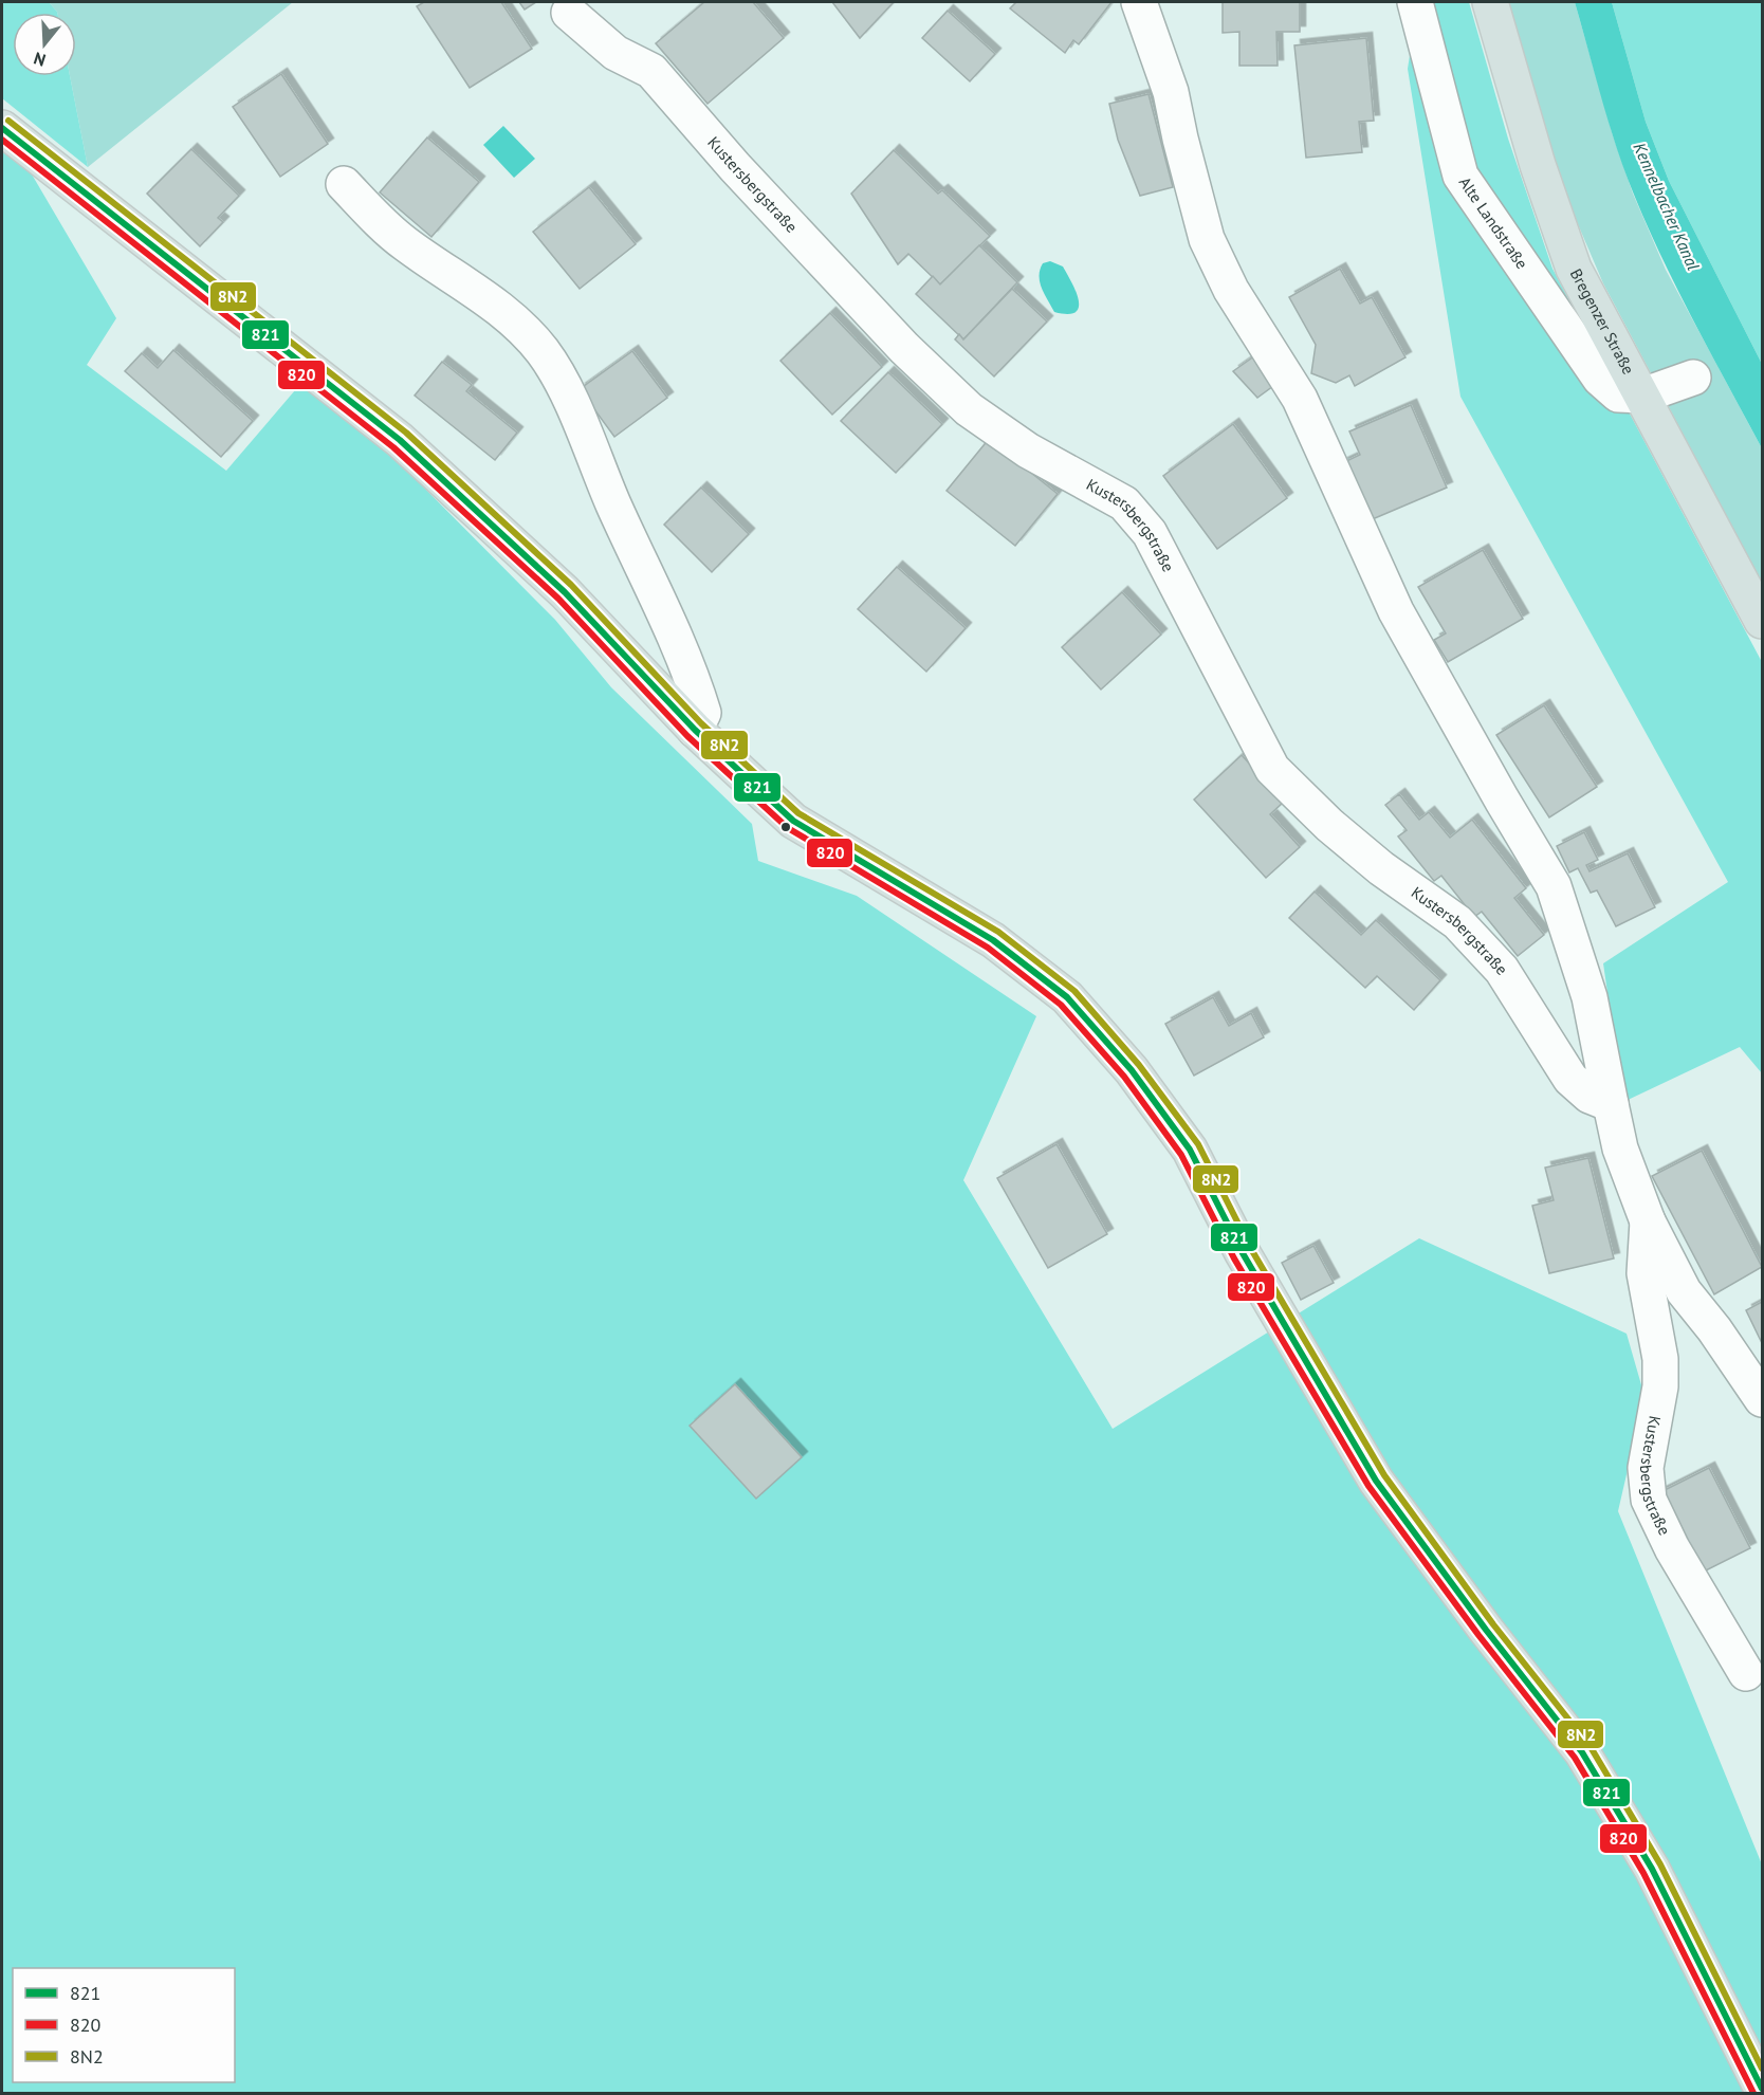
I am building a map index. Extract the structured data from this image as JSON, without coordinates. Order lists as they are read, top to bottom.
{
  "streets": {
    "main road": ["Bregenzer Straße"],
    "street": ["Kustersbergstraße", "Alte Landstraße"]
  },
  "crossings": [
    ["Alte Landstraße", "Bregenzer Straße"]
  ],
  "water": ["Kennelbacher Kanal"],
  "lines": ["transit line 8N2", "transit line 821", "transit line 820"],
  "legend": ["821", "820", "8N2"],
  "north": "bottom"
}
